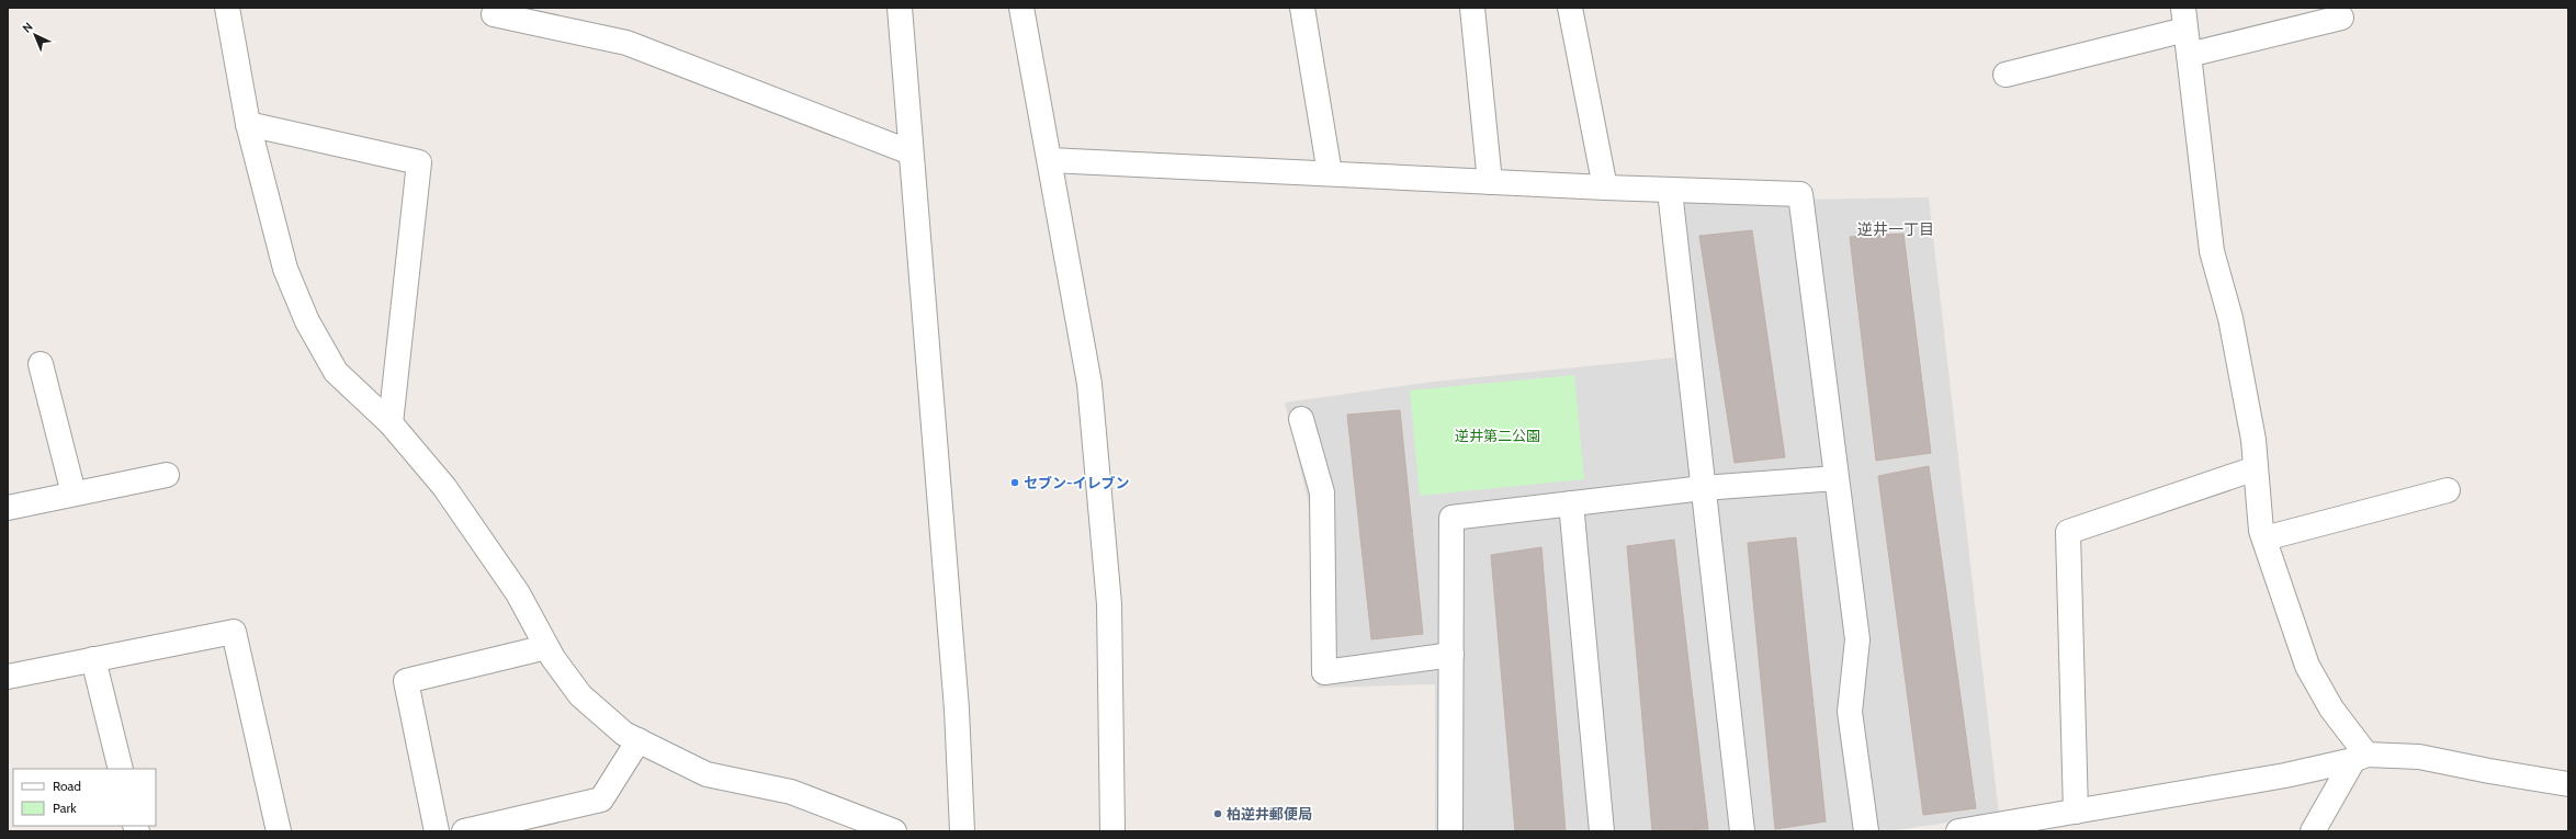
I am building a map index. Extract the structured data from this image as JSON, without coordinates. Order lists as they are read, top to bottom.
{
  "districts": ["逆井一丁目"],
  "parks": ["逆井第二公園"],
  "places": ["セブン-イレブン", "柏逆井郵便局"],
  "legend": ["Road", "Park"],
  "north": "top left"
}
